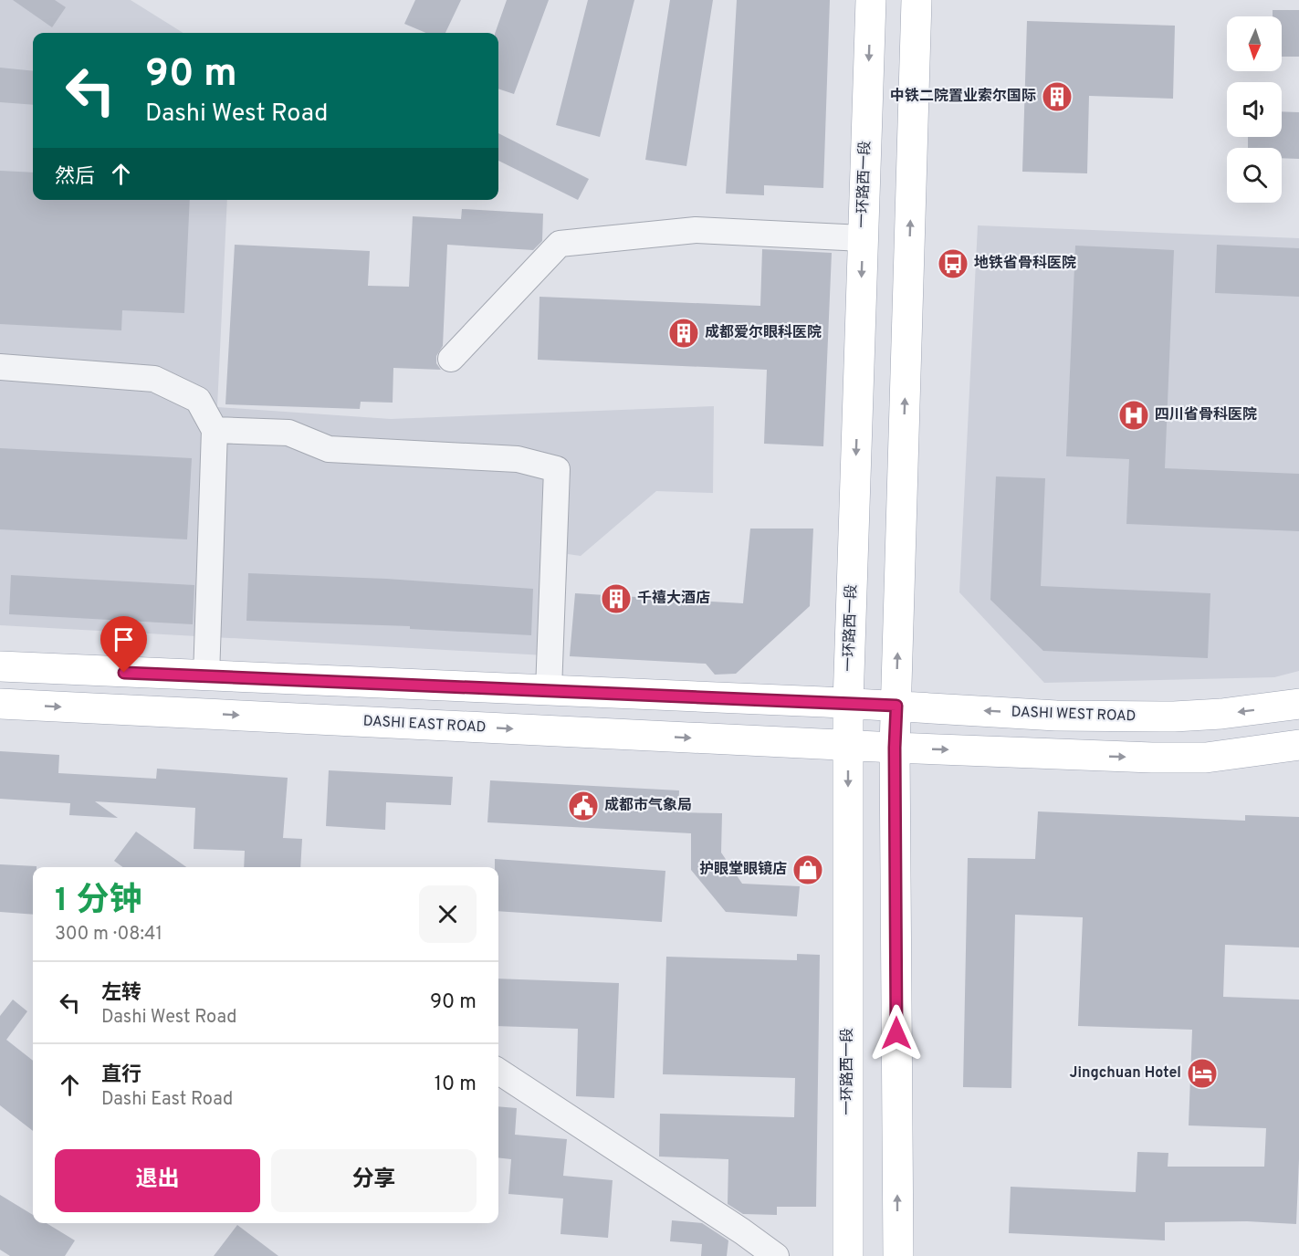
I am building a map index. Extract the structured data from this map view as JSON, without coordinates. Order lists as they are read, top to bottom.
{
  "streets": {
    "main road": ["一环路西一段", "DASHI WEST ROAD", "DASHI EAST ROAD"]
  },
  "crossings": [
    ["一环路西一段", "DASHI WEST ROAD"],
    ["一环路西一段", "DASHI EAST ROAD"]
  ],
  "places": {
    "building": ["中铁二院置业索尔国际", "成都爱尔眼科医院", "千禧大酒店"],
    "bus stop": ["地铁省骨科医院"],
    "hospital": ["四川省骨科医院"],
    "public building": ["成都市气象局"],
    "shop": ["护眼堂眼镜店"],
    "hotel": ["Jingchuan Hotel"]
  },
  "north": "bottom",
  "page": {
    "turn": ["90 m", "Dashi West Road"],
    "then": "然后",
    "heading": ["1 分钟", "300 m · 08:41"],
    "list": [
      {
        "name": "左转",
        "note": "Dashi West Road",
        "value": "90 m"
      },
      {
        "name": "直行",
        "note": "Dashi East Road",
        "value": "10 m"
      }
    ],
    "buttons": ["退出", "分享"]
  }
}
